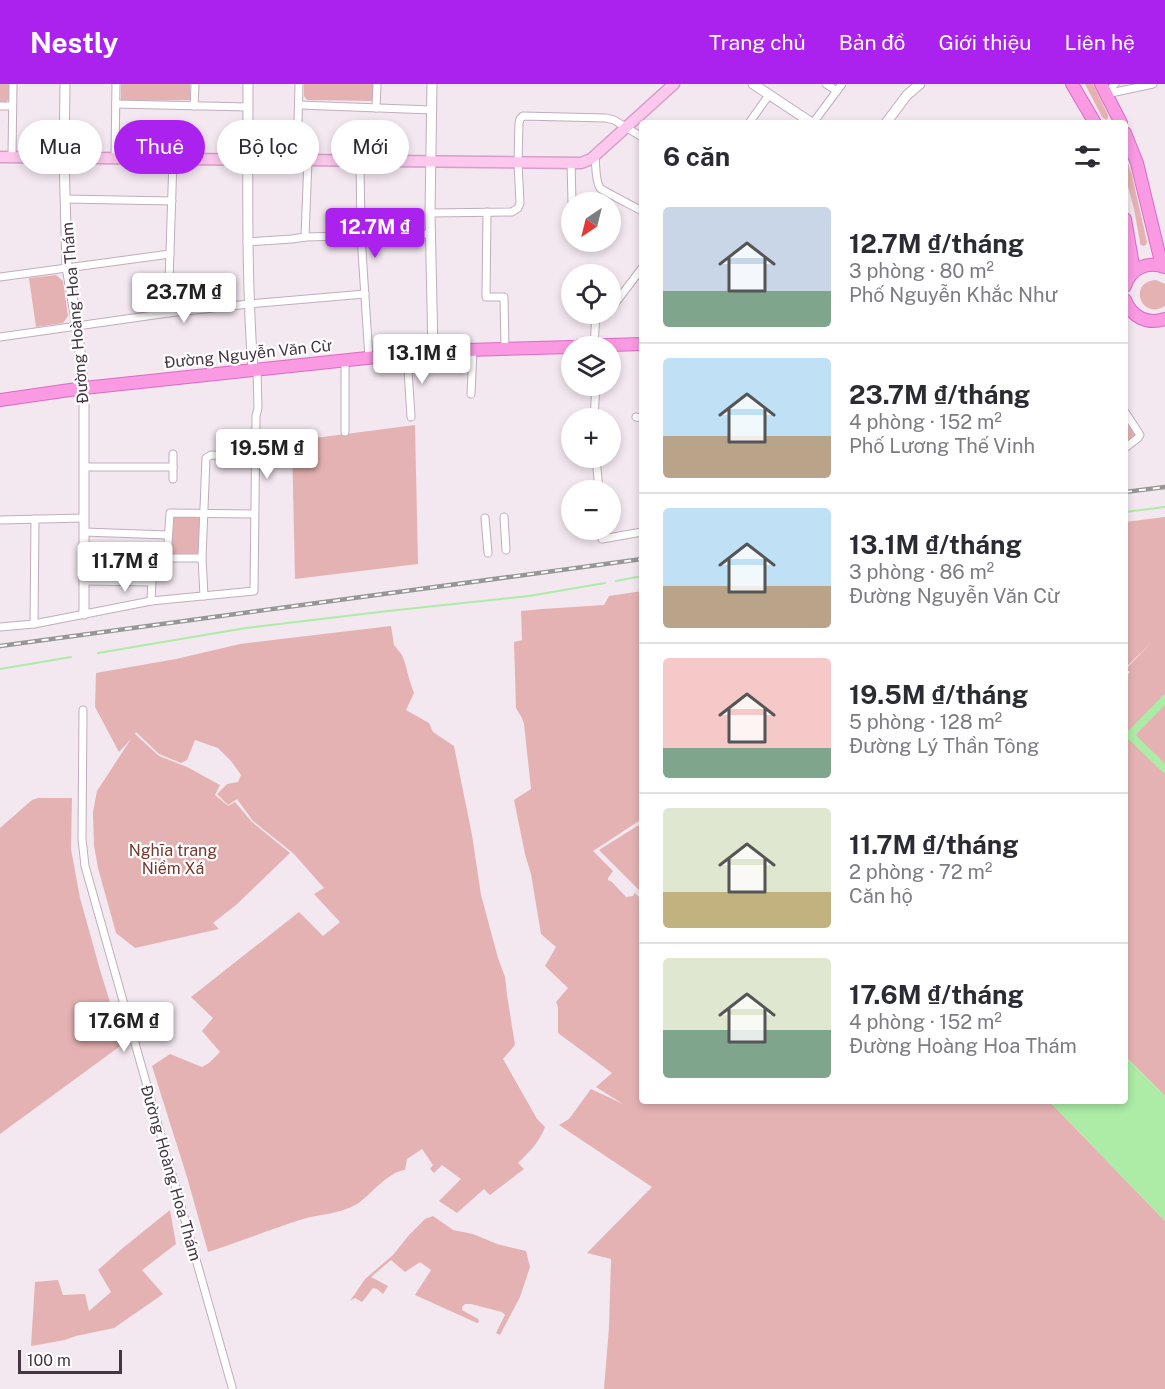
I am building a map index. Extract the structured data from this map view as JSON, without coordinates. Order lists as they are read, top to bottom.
{
  "streets": {
    "main road": ["Đường Nguyễn Văn Cừ"],
    "street": ["Đường Hoàng Hoa Thám"]
  },
  "crossings": [
    ["Đường Hoàng Hoa Thám", "Đường Nguyễn Văn Cừ"]
  ],
  "parks": ["Nghĩa trang Niềm Xá"],
  "scale_bar": "100 m",
  "north": "bottom left",
  "page": {
    "header": "Nestly",
    "nav": [
      "Trang chủ",
      "Bản đồ",
      "Giới thiệu",
      "Liên hệ"
    ],
    "chip": [
      "Mua",
      "Thuê",
      "Bộ lọc",
      "Mới"
    ],
    "heading": "6 căn",
    "map_buttons": ["+", "−"],
    "list": [
      {
        "name": "12.7M ₫/tháng",
        "note": "3 phòng · 80 m² · Phố Nguyễn Khắc Như"
      },
      {
        "name": "23.7M ₫/tháng",
        "note": "4 phòng · 152 m² · Phố Lương Thế Vinh"
      },
      {
        "name": "13.1M ₫/tháng",
        "note": "3 phòng · 86 m² · Đường Nguyễn Văn Cừ"
      },
      {
        "name": "19.5M ₫/tháng",
        "note": "5 phòng · 128 m² · Đường Lý Thần Tông"
      },
      {
        "name": "11.7M ₫/tháng",
        "note": "2 phòng · 72 m² · Căn hộ"
      },
      {
        "name": "17.6M ₫/tháng",
        "note": "4 phòng · 152 m² · Đường Hoàng Hoa Thám"
      }
    ],
    "price": [
      "12.7M ₫",
      "23.7M ₫",
      "13.1M ₫",
      "19.5M ₫",
      "11.7M ₫",
      "17.6M ₫"
    ],
    "scale": "100 m"
  }
}
